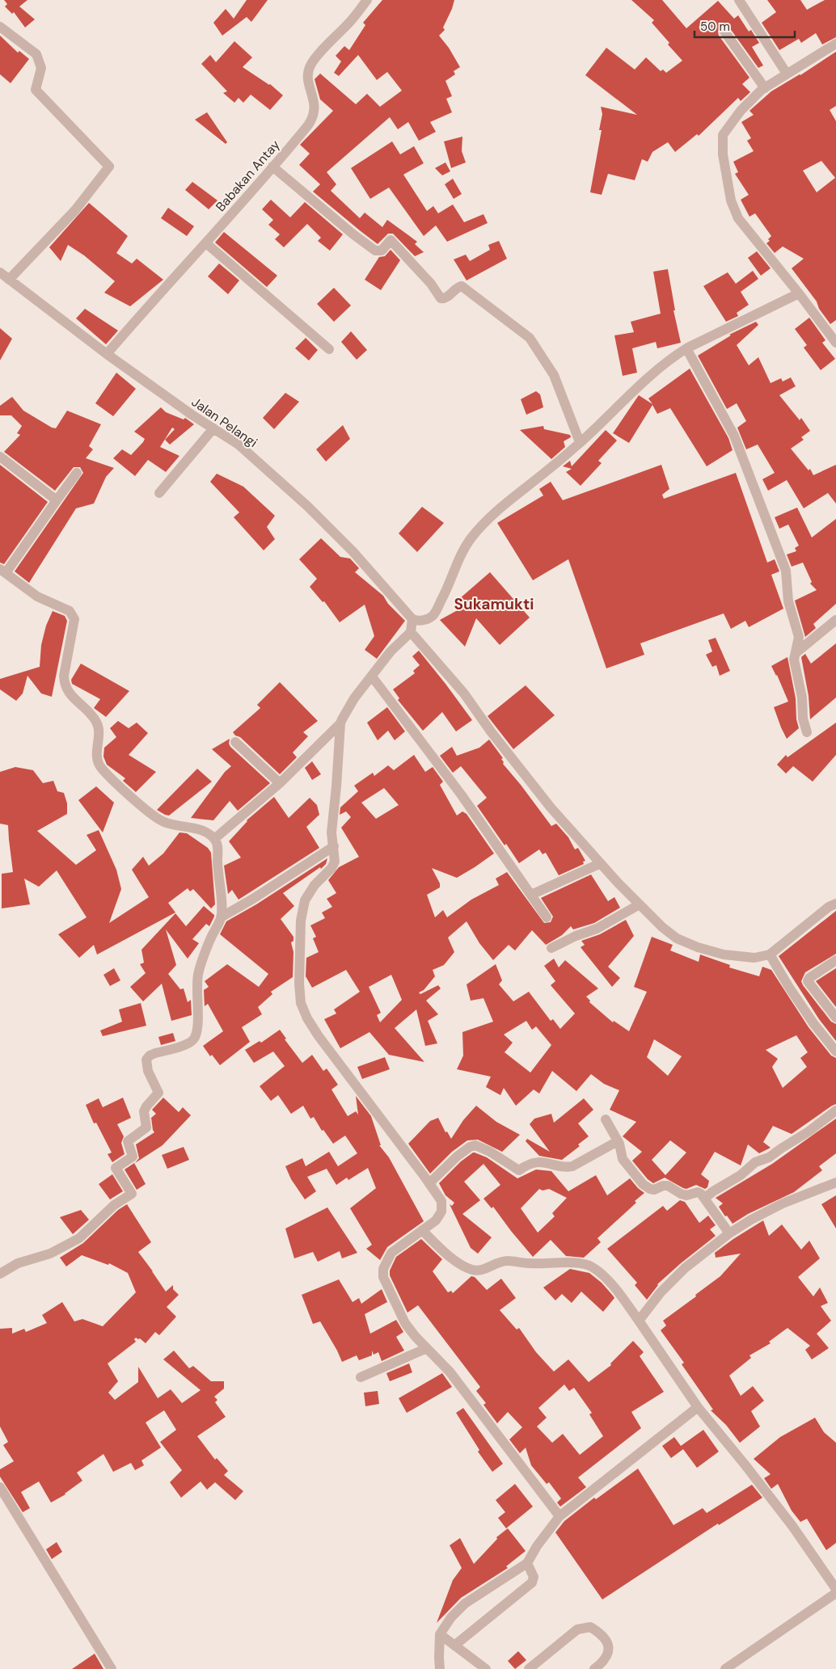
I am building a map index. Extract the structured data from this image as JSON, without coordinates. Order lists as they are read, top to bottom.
{
  "streets": {
    "street": ["Babakan Antay", "Jalan Pelangi"]
  },
  "crossings": [
    ["Babakan Antay", "Jalan Pelangi"]
  ],
  "districts": ["Sukamukti"],
  "scale_bar": "50 m"
}
